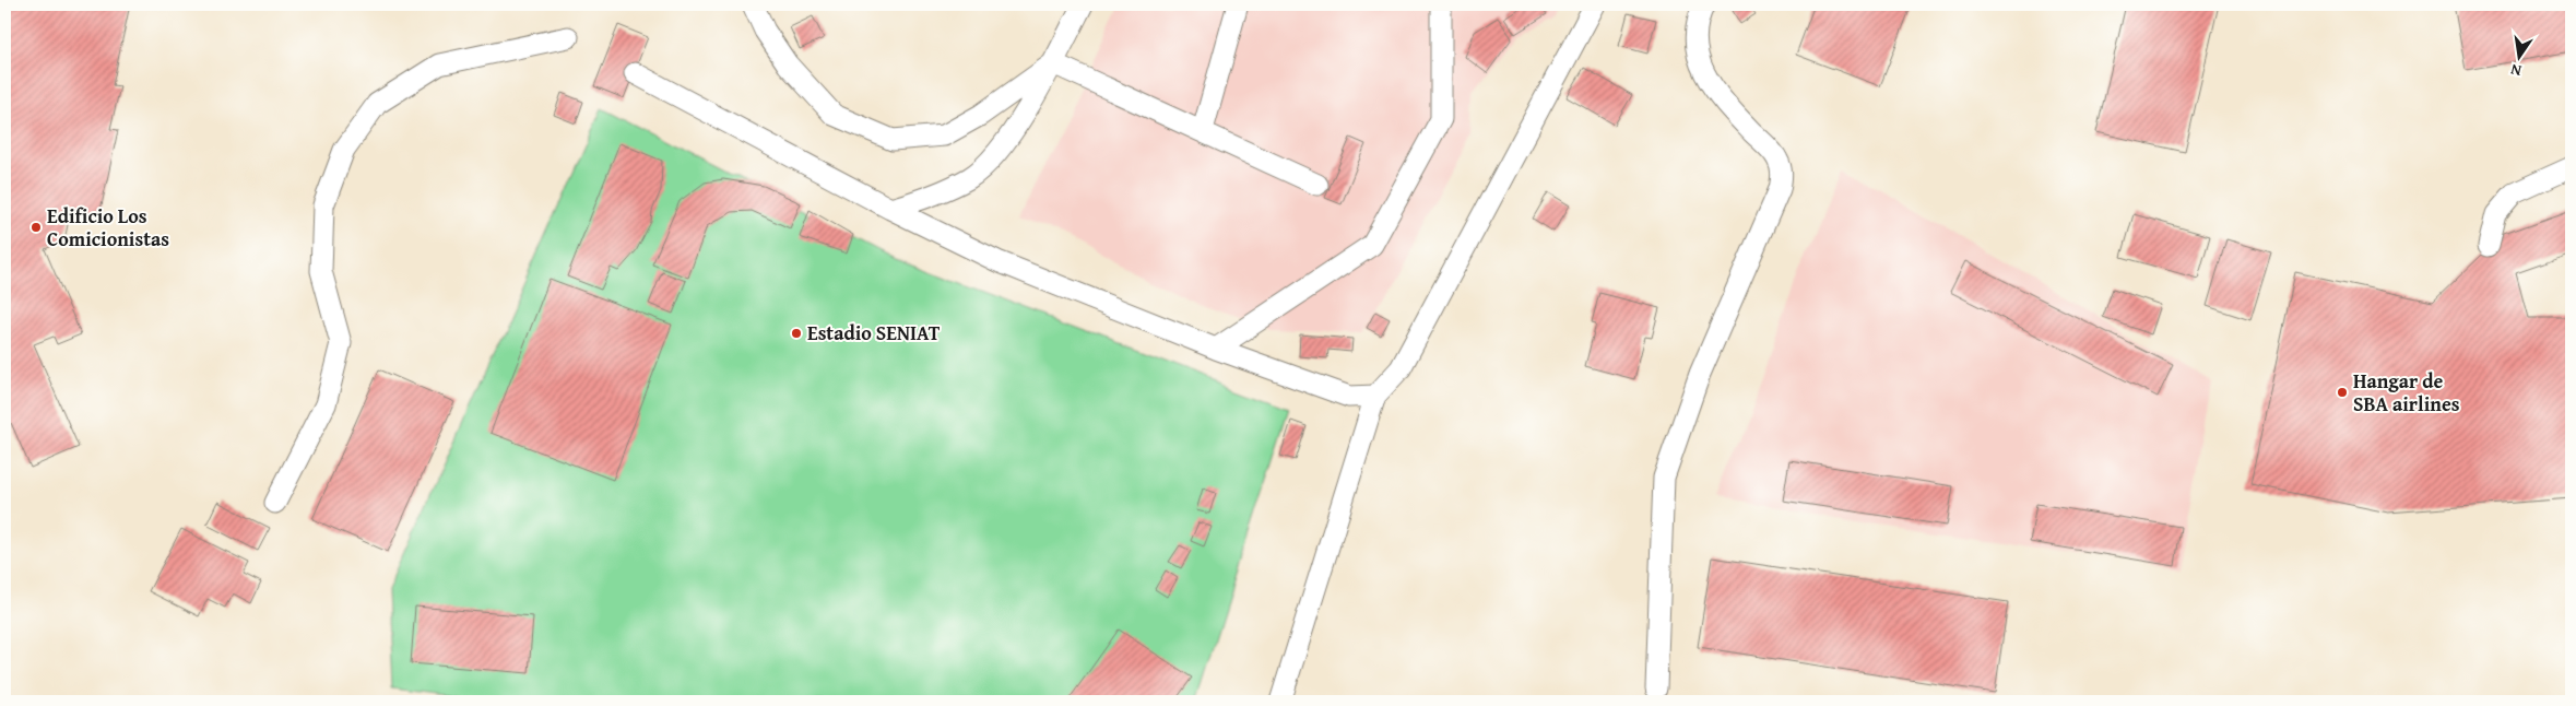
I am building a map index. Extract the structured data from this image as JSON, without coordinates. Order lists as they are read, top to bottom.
{
  "places": ["Edificio Los Comicionistas", "Estadio SENIAT", "Hangar de SBA airlines"],
  "north": "bottom"
}
